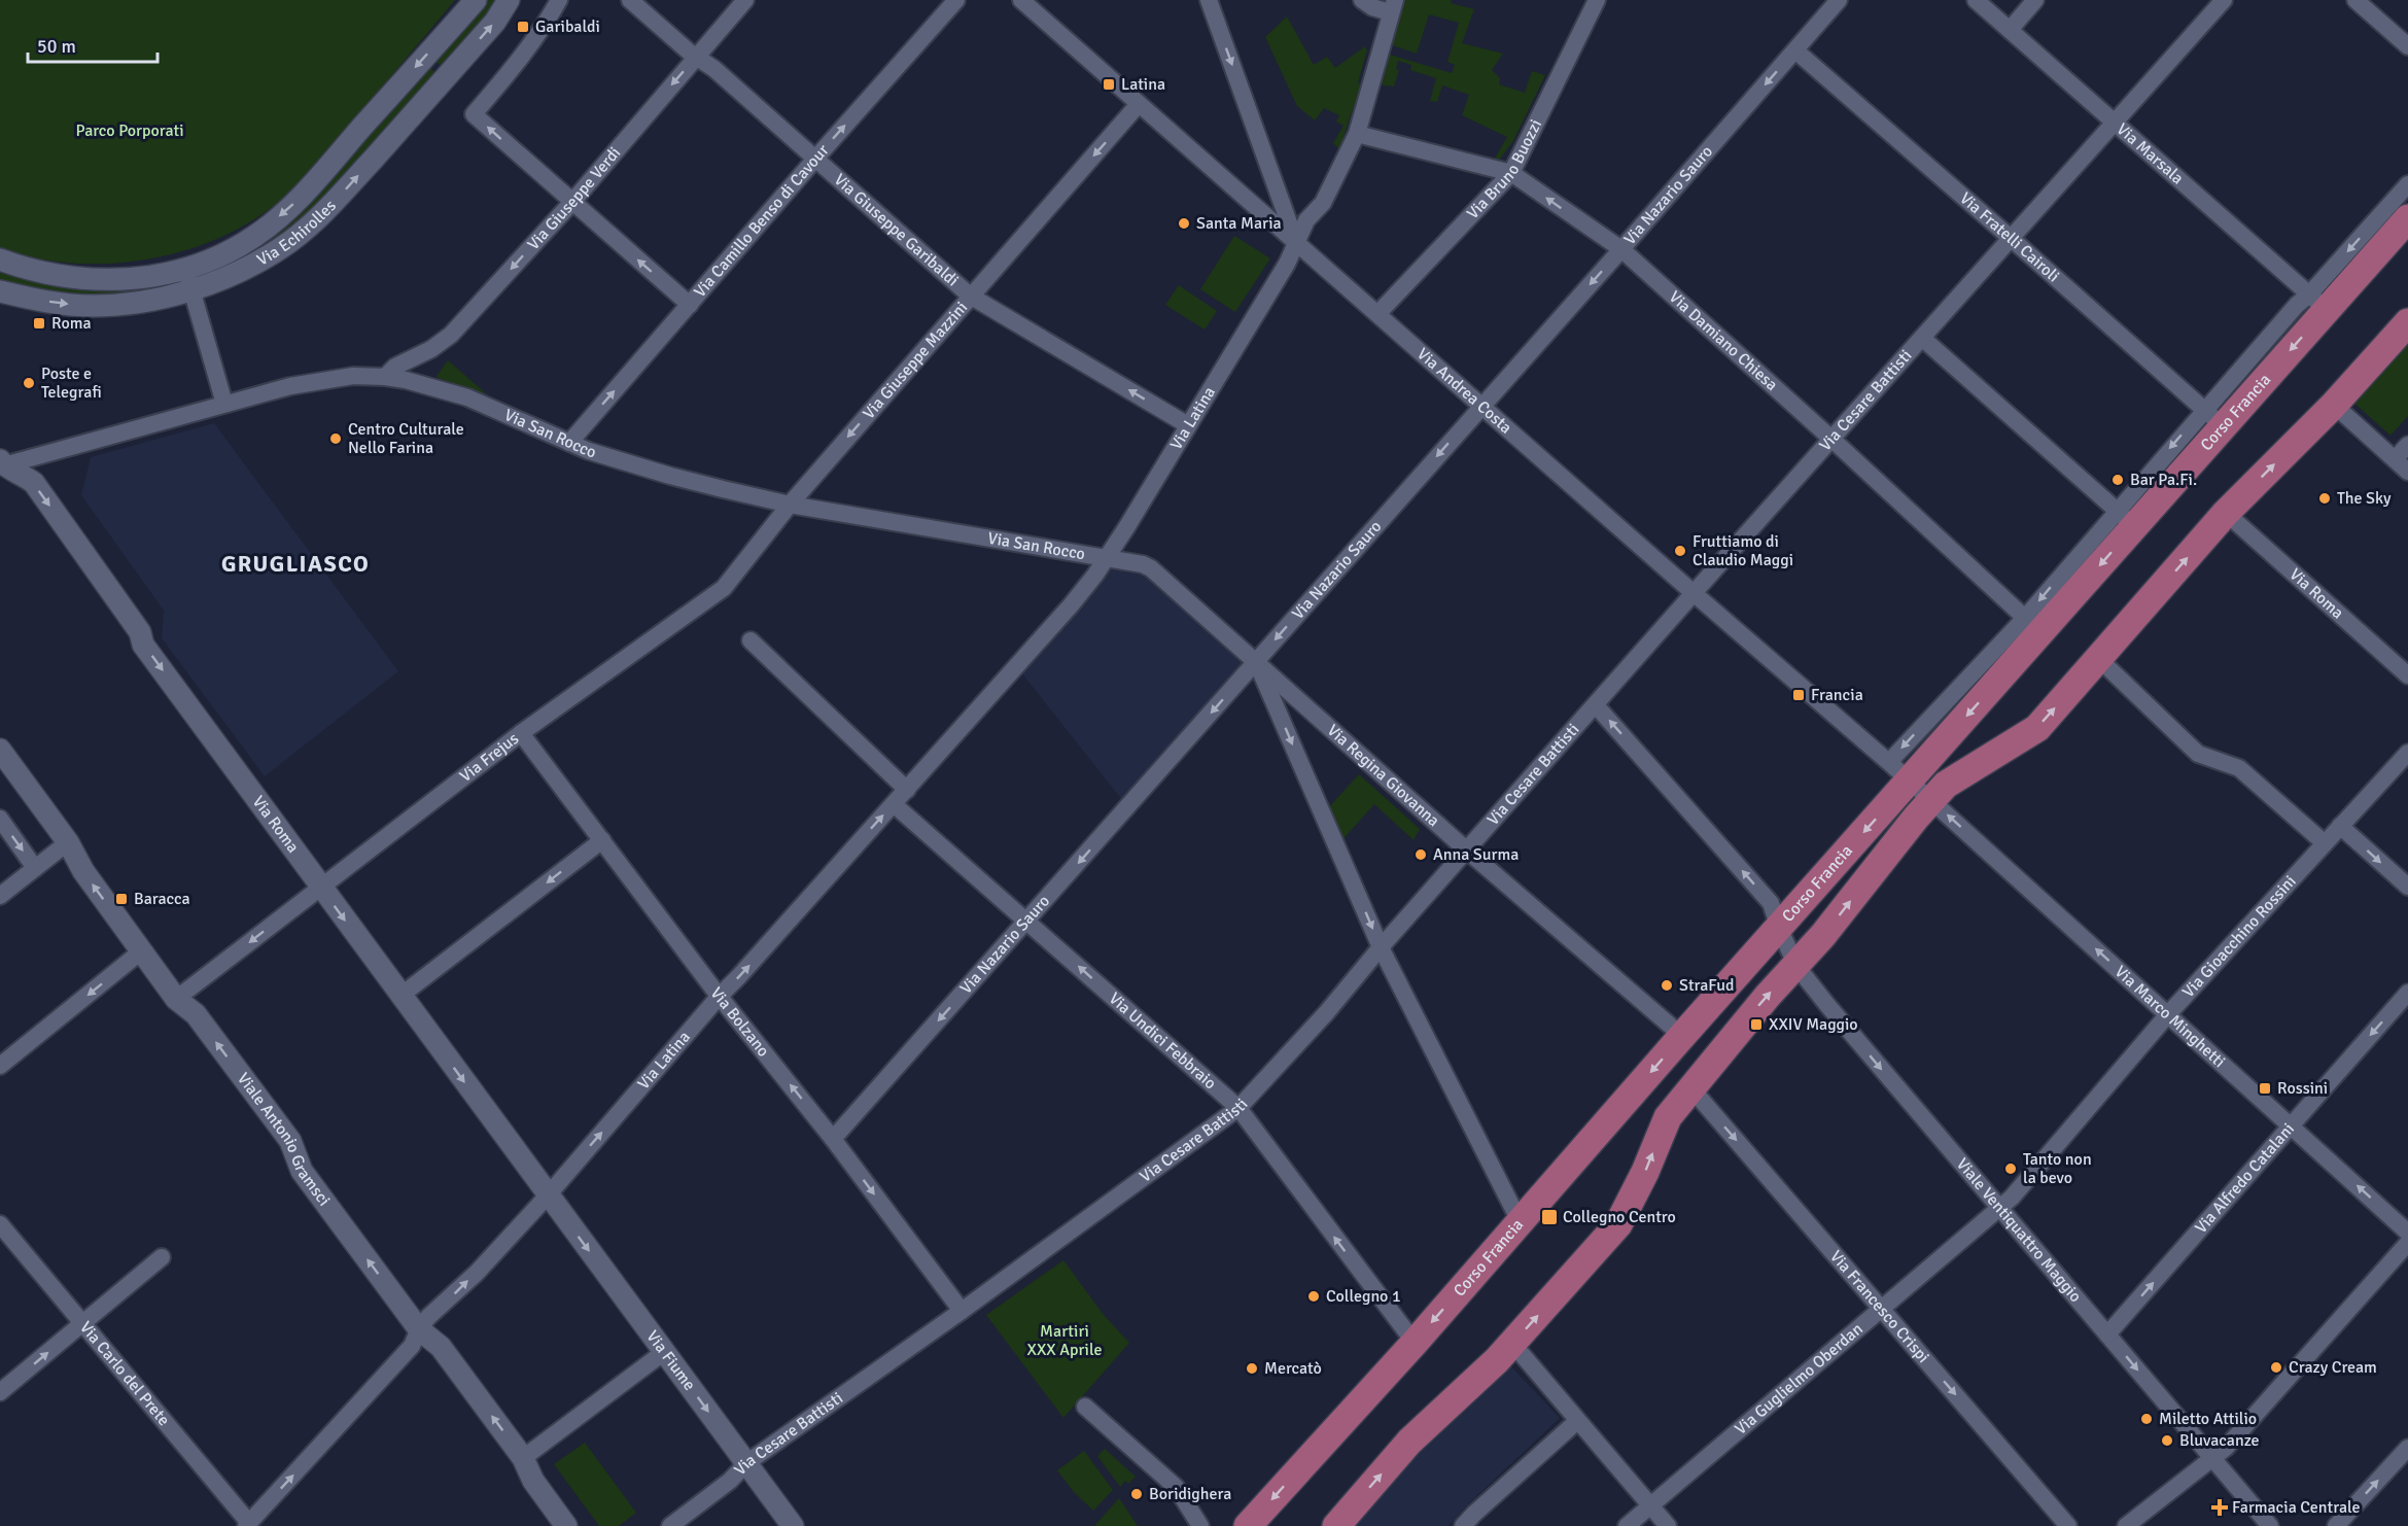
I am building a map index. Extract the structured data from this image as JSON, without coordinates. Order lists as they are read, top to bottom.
{
  "streets": {
    "main road": ["Corso Francia"],
    "street": [
      "Via Marsala",
      "Via Bruno Buozzi",
      "Via Nazario Sauro",
      "Via Giuseppe Verdi",
      "Via Camillo Benso di Cavour",
      "Via Giuseppe Garibaldi",
      "Via Echirolles",
      "Via Fratelli Cairoli",
      "Via Damiano Chiesa",
      "Via Giuseppe Mazzini",
      "Via Andrea Costa",
      "Via Cesare Battisti",
      "Via Latina",
      "Via San Rocco",
      "Via Roma",
      "Via Frejus",
      "Via Regina Giovanna",
      "Via Gioacchino Rossini",
      "Via Marco Minghetti",
      "Via Bolzano",
      "Via Undici Febbraio",
      "Viale Antonio Gramsci",
      "Via Alfredo Catalani",
      "Viale Ventiquattro Maggio",
      "Via Francesco Crispi",
      "Via Fiume",
      "Via Carlo del Prete",
      "Via Guglielmo Oberdan"
    ]
  },
  "crossings": [
    ["Via Marsala", "Via Cesare Battisti"],
    ["Via Marsala", "Corso Francia"],
    ["Via Bruno Buozzi", "Via Damiano Chiesa"],
    ["Via Bruno Buozzi", "Via Andrea Costa"],
    ["Via Nazario Sauro", "Via Fratelli Cairoli"],
    ["Via Nazario Sauro", "Via Damiano Chiesa"],
    ["Via Nazario Sauro", "Via Andrea Costa"],
    ["Via Nazario Sauro", "Via Regina Giovanna"],
    ["Via Nazario Sauro", "Via Bolzano"],
    ["Via Nazario Sauro", "Via Undici Febbraio"],
    ["Via Giuseppe Verdi", "Via Giuseppe Garibaldi"],
    ["Via Giuseppe Verdi", "Via San Rocco"],
    ["Via Camillo Benso di Cavour", "Via Giuseppe Garibaldi"],
    ["Via Camillo Benso di Cavour", "Via San Rocco"],
    ["Via Giuseppe Garibaldi", "Via Giuseppe Mazzini"],
    ["Via Giuseppe Garibaldi", "Via Latina"],
    ["Via Fratelli Cairoli", "Via Cesare Battisti"],
    ["Via Fratelli Cairoli", "Corso Francia"],
    ["Via Damiano Chiesa", "Via Cesare Battisti"],
    ["Via Damiano Chiesa", "Corso Francia"],
    ["Via Damiano Chiesa", "Via Latina"],
    ["Via Giuseppe Mazzini", "Via Andrea Costa"],
    ["Via Giuseppe Mazzini", "Via San Rocco"],
    ["Via Giuseppe Mazzini", "Via Frejus"],
    ["Via Andrea Costa", "Via Cesare Battisti"],
    ["Via Andrea Costa", "Corso Francia"],
    ["Via Andrea Costa", "Via Latina"],
    ["Via Andrea Costa", "Via Marco Minghetti"],
    ["Via Cesare Battisti", "Via Regina Giovanna"],
    ["Via Cesare Battisti", "Via Bolzano"],
    ["Via Cesare Battisti", "Via Undici Febbraio"],
    ["Via Cesare Battisti", "Viale Ventiquattro Maggio"],
    ["Via Cesare Battisti", "Via Fiume"],
    ["Corso Francia", "Via Roma"],
    ["Corso Francia", "Via Regina Giovanna"],
    ["Corso Francia", "Via Marco Minghetti"],
    ["Corso Francia", "Via Undici Febbraio"],
    ["Corso Francia", "Viale Ventiquattro Maggio"],
    ["Corso Francia", "Via Francesco Crispi"],
    ["Via Latina", "Via San Rocco"],
    ["Via Latina", "Via Roma"],
    ["Via Latina", "Via Regina Giovanna"],
    ["Via Latina", "Via Bolzano"],
    ["Via Latina", "Via Undici Febbraio"],
    ["Via Latina", "Viale Antonio Gramsci"],
    ["Via Latina", "Via Fiume"],
    ["Via Latina", "Via Carlo del Prete"],
    ["Via San Rocco", "Via Roma"],
    ["Via San Rocco", "Via Frejus"],
    ["Via San Rocco", "Via Regina Giovanna"],
    ["Via Roma", "Via Frejus"],
    ["Via Roma", "Via Fiume"],
    ["Via Frejus", "Via Bolzano"],
    ["Via Frejus", "Viale Antonio Gramsci"],
    ["Via Gioacchino Rossini", "Via Marco Minghetti"],
    ["Via Gioacchino Rossini", "Viale Ventiquattro Maggio"],
    ["Via Gioacchino Rossini", "Via Guglielmo Oberdan"],
    ["Via Marco Minghetti", "Via Alfredo Catalani"],
    ["Via Alfredo Catalani", "Viale Ventiquattro Maggio"],
    ["Viale Ventiquattro Maggio", "Via Guglielmo Oberdan"],
    ["Via Francesco Crispi", "Via Guglielmo Oberdan"]
  ],
  "one_way": [
    "Via Nazario Sauro",
    "Via Giuseppe Verdi",
    "Via Camillo Benso di Cavour",
    "Via Giuseppe Garibaldi",
    "Via Giuseppe Mazzini",
    "Via Latina",
    "Via Roma",
    "Via Marco Minghetti",
    "Via Undici Febbraio",
    "Viale Antonio Gramsci",
    "Via Francesco Crispi",
    "Via Fiume"
  ],
  "districts": ["GRUGLIASCO"],
  "parks": ["Parco Porporati", "Martiri XXX Aprile"],
  "places": {
    "transit": [
      "Garibaldi",
      "Latina",
      "Roma",
      "Francia",
      "Baracca",
      "XXIV Maggio",
      "Rossini",
      "Collegno Centro"
    ],
    "other": [
      "Santa Maria",
      "Poste e Telegrafi",
      "Centro Culturale Nello Farina",
      "Bar Pa.Fi.",
      "The Sky",
      "Fruttiamo di Claudio Maggi",
      "Anna Surma",
      "StraFud",
      "Tanto non la bevo",
      "Collegno 1",
      "Crazy Cream",
      "Mercatò",
      "Miletto Attilio",
      "Bluvacanze",
      "Boridighera"
    ],
    "health": ["Farmacia Centrale"]
  },
  "scale_bar": "50 m"
}
